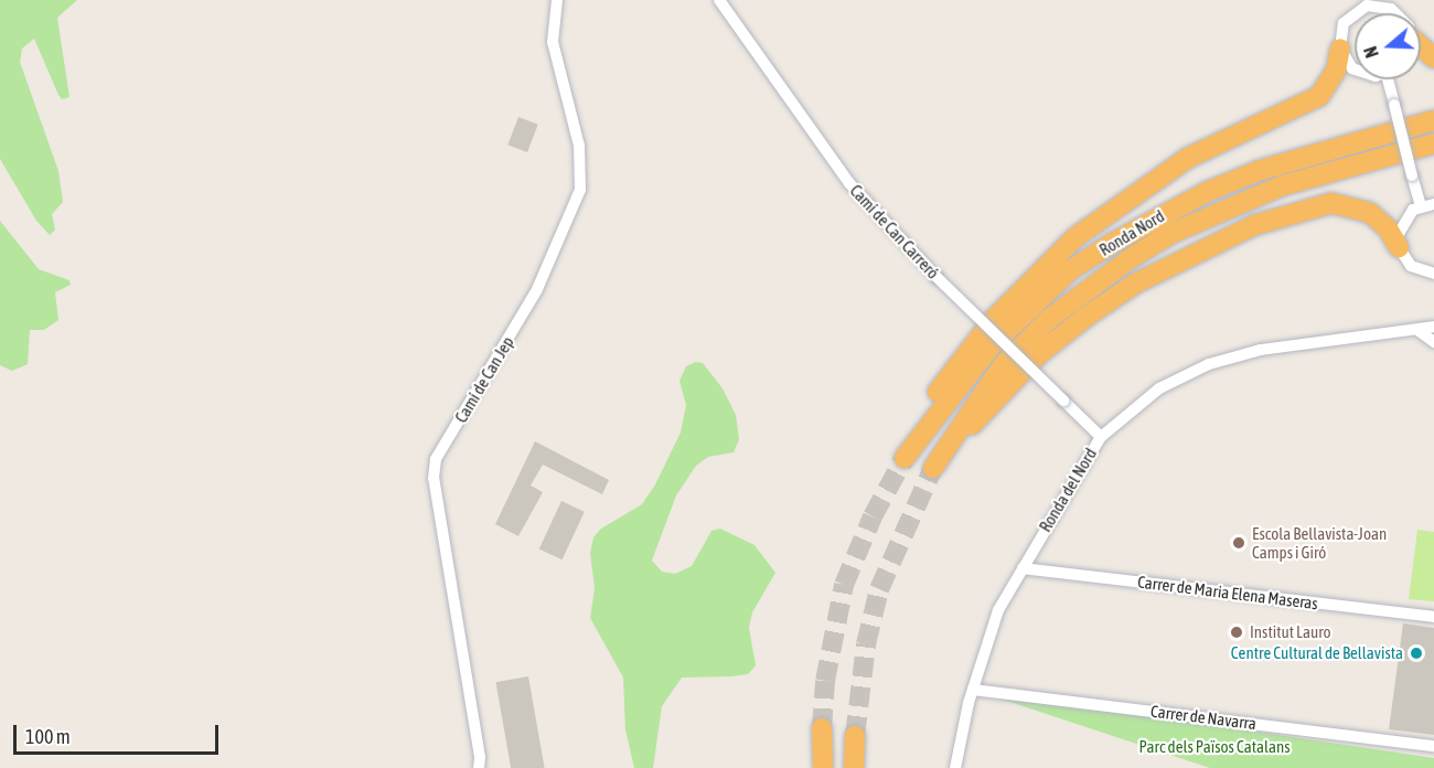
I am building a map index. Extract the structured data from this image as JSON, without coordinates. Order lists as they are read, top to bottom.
{
  "streets": {
    "highway": ["Ronda Nord"],
    "street": [
      "Camí de Can Carreró",
      "Camí de Can Jep",
      "Ronda del Nord",
      "Carrer de Maria Elena Maseras",
      "Carrer de Navarra"
    ]
  },
  "crossings": [
    ["Camí de Can Carreró", "Ronda del Nord"],
    ["Ronda del Nord", "Carrer de Maria Elena Maseras"],
    ["Ronda del Nord", "Carrer de Navarra"]
  ],
  "parks": ["Parc dels Països Catalans"],
  "places": ["Escola Bellavista-Joan Camps i Giró", "Institut Lauro", "Centre Cultural de Bellavista"],
  "scale_bar": "100 m",
  "north": "left"
}
